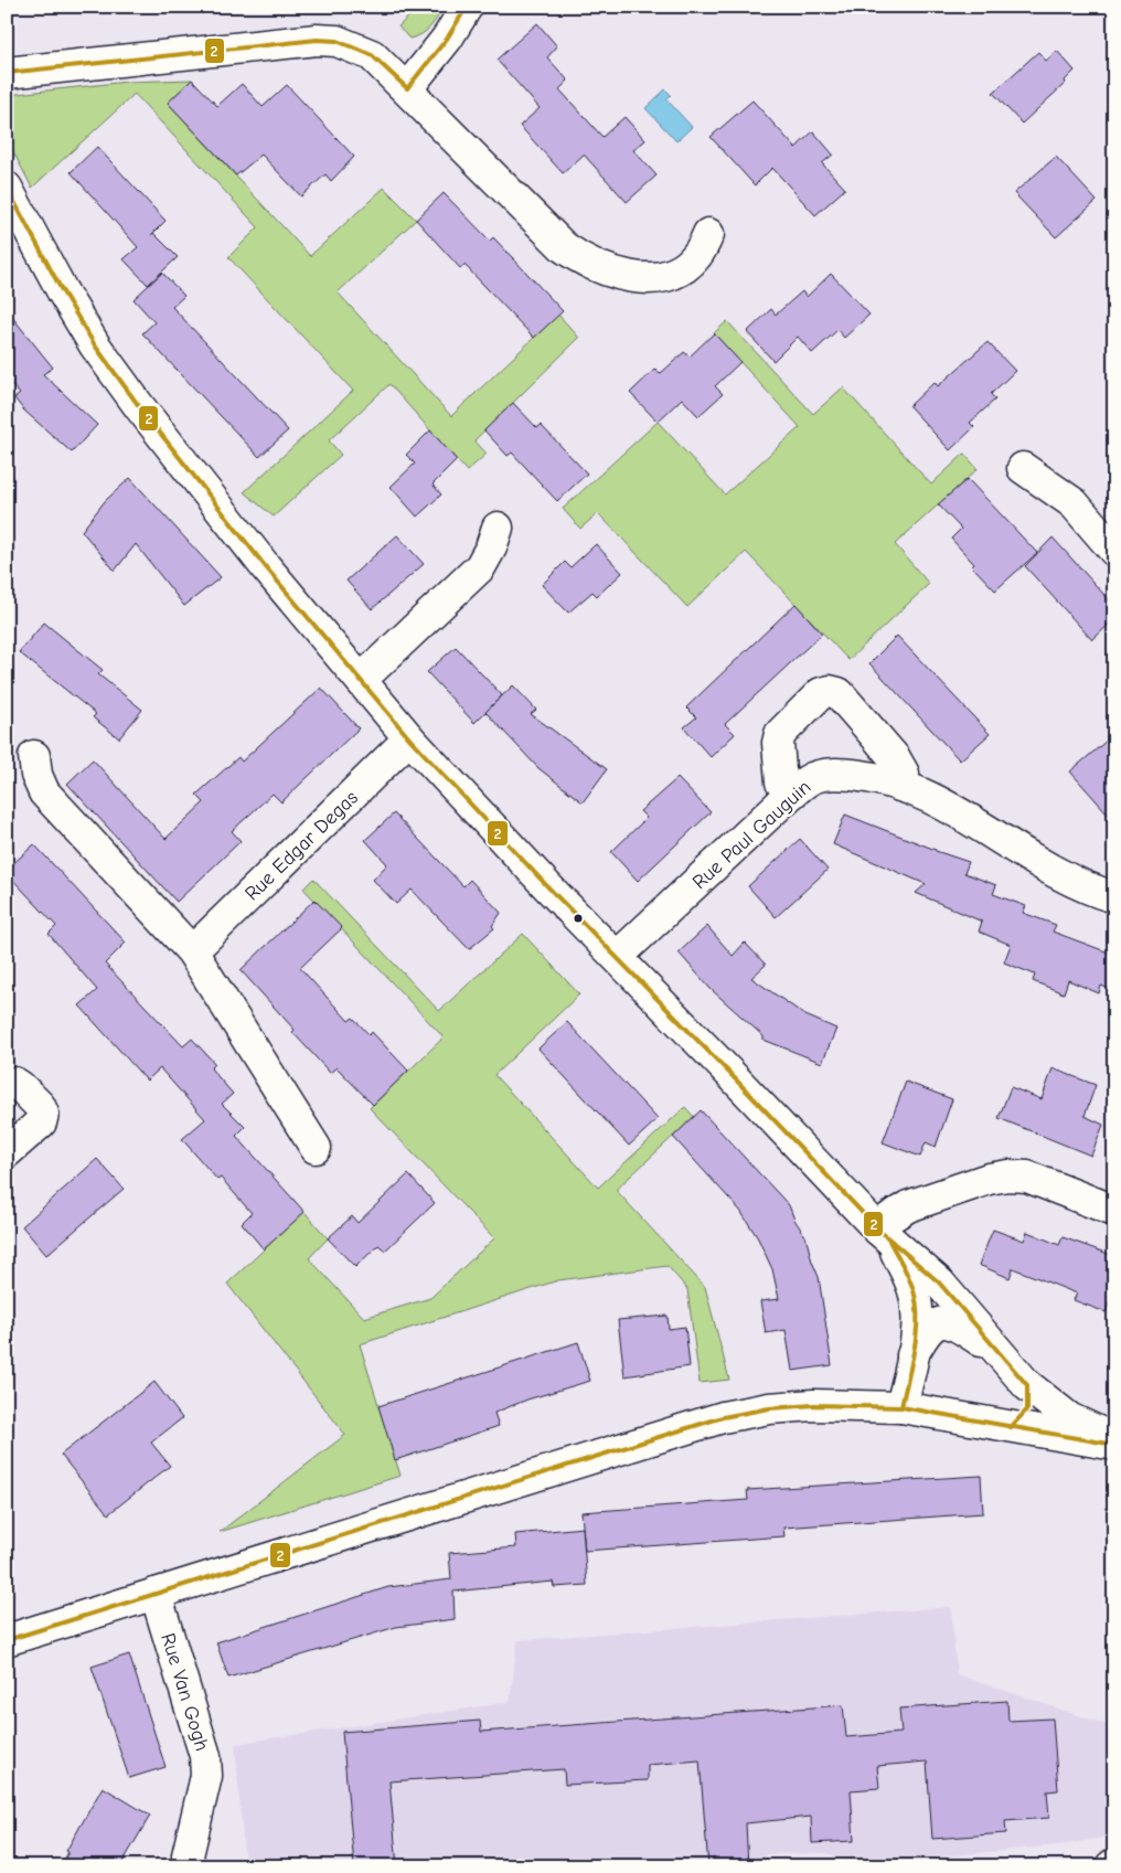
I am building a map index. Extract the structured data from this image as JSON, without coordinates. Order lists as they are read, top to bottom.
{
  "streets": {
    "street": ["Rue Paul Gauguin", "Rue Edgar Degas", "Rue Van Gogh"]
  },
  "lines": ["transit line 2"]
}
